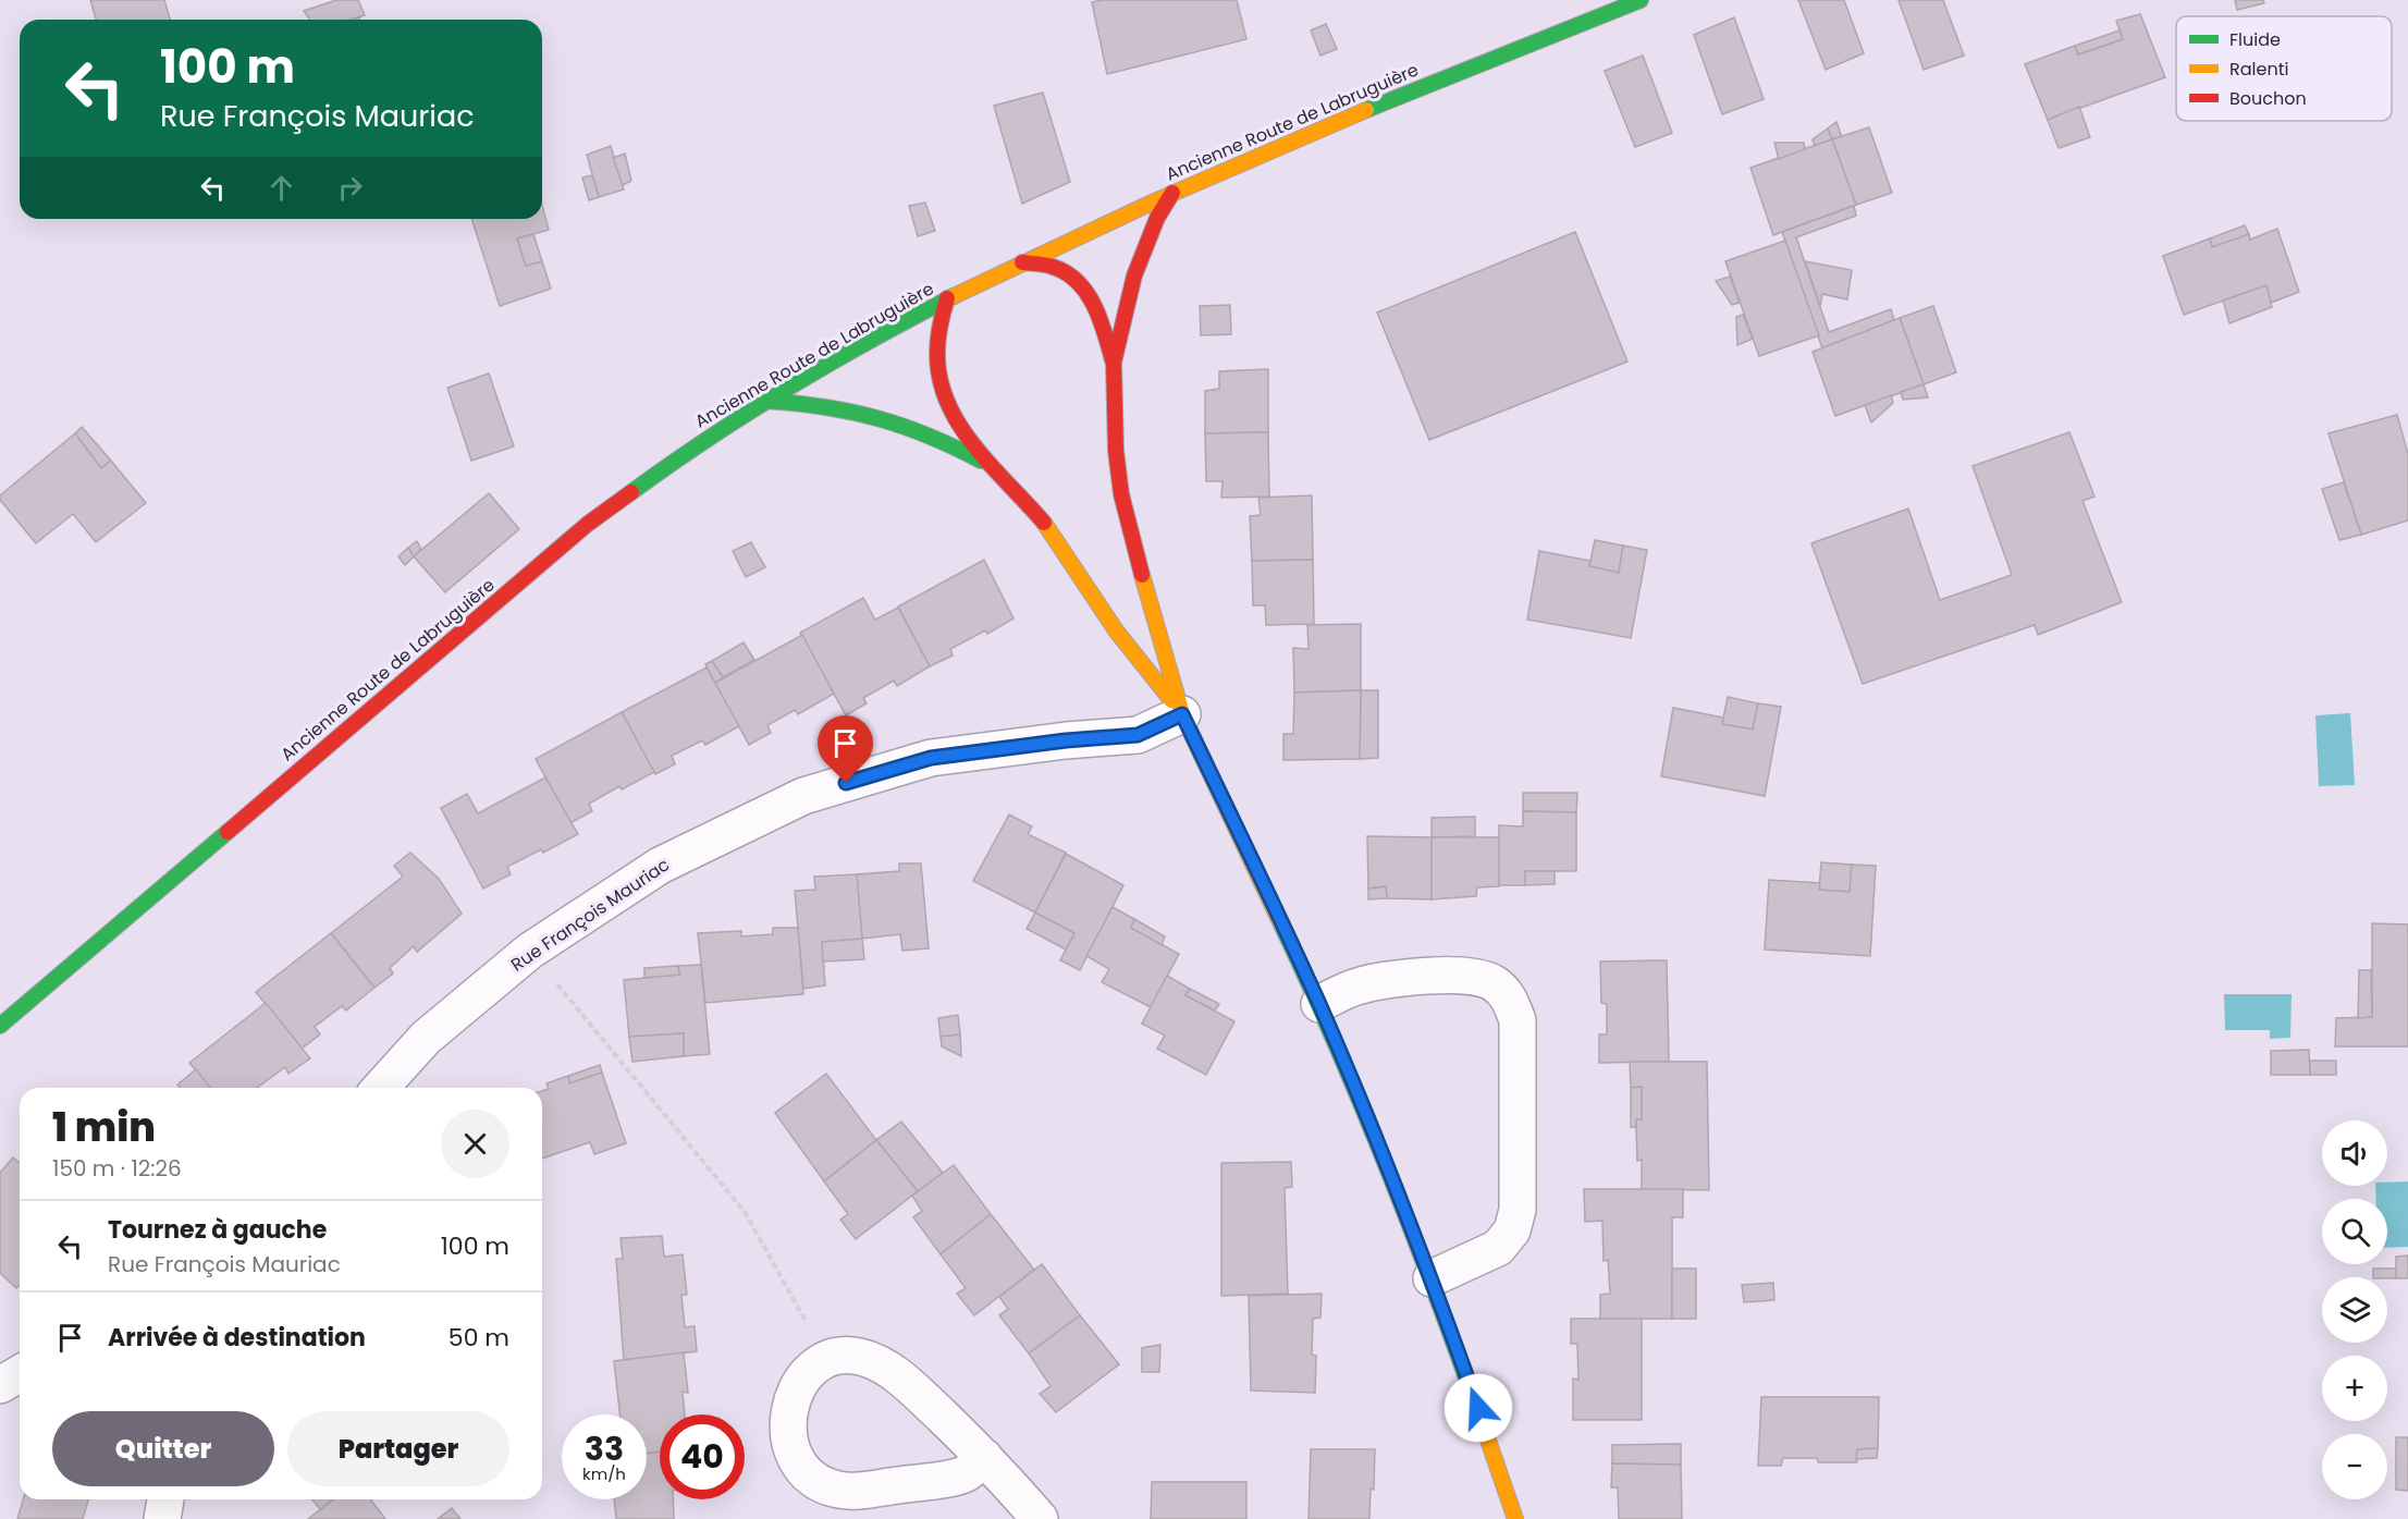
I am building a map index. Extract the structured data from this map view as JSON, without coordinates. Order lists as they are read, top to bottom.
{
  "streets": {
    "street": ["Ancienne Route de Labruguière", "Rue François Mauriac"]
  },
  "legend": ["Fluide", "Ralenti", "Bouchon"],
  "page": {
    "turn": ["100 m", "Rue François Mauriac"],
    "heading": ["1 min", "150 m · 12:26"],
    "map_buttons": ["+", "−"],
    "list": [
      {
        "name": "Tournez à gauche",
        "note": "Rue François Mauriac",
        "value": "100 m"
      },
      {
        "name": "Arrivée à destination",
        "value": "50 m"
      }
    ],
    "buttons": ["Quitter", "Partager"],
    "speed": "33 km/h",
    "limit": "40"
  }
}
